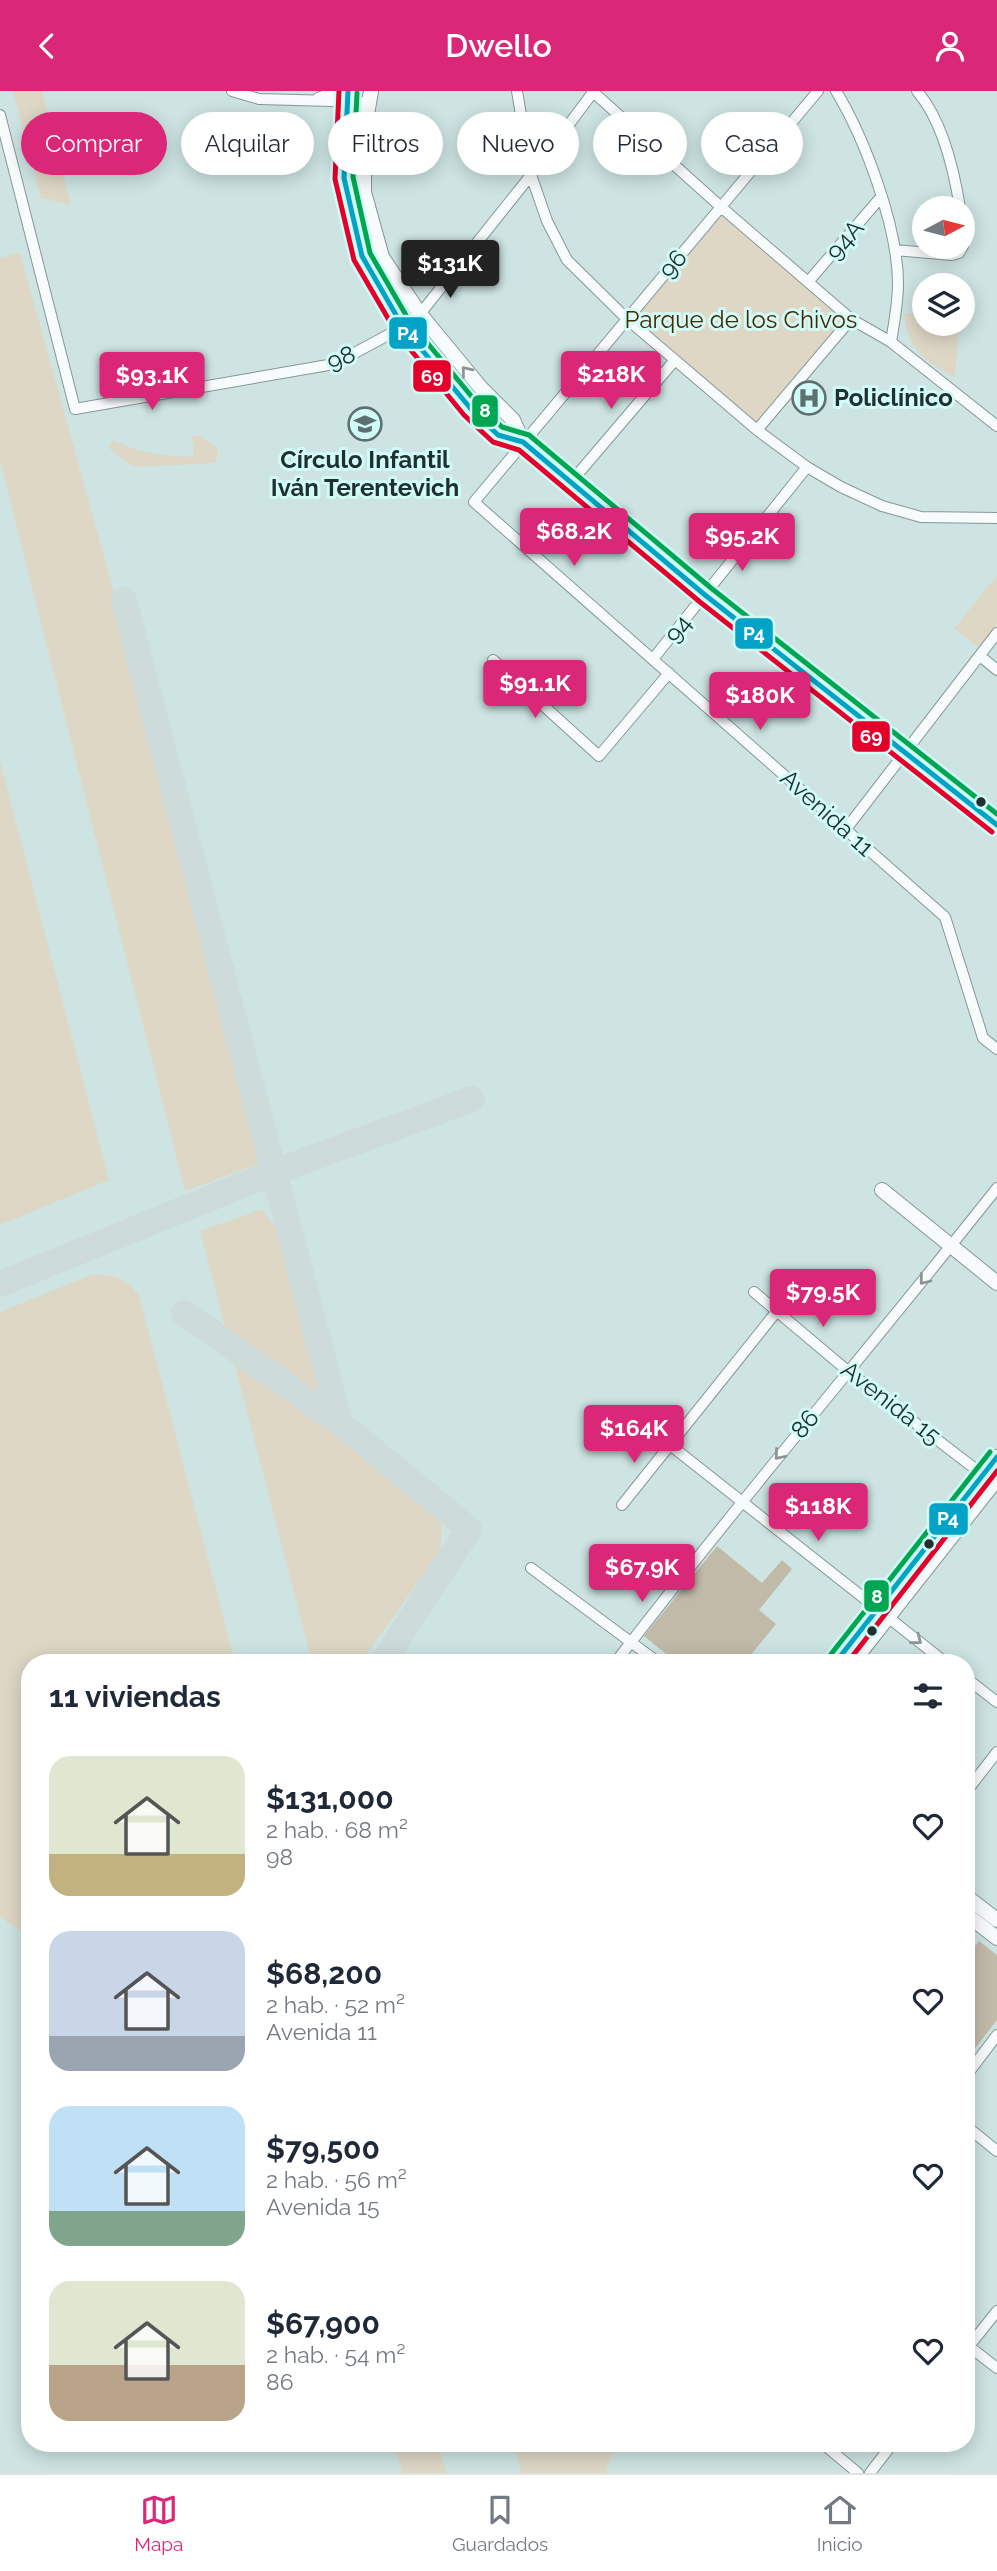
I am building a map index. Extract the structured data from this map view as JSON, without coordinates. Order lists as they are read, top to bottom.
{
  "streets": {
    "street": [
      "94A",
      "96",
      "98",
      "94",
      "Avenida 11",
      "Avenida 15",
      "86"
    ]
  },
  "crossings": [
    ["96", "Avenida 11"],
    ["94", "Avenida 11"],
    ["Avenida 15", "86"]
  ],
  "parks": ["Parque de los Chivos"],
  "places": {
    "hospital": ["Policlínico"],
    "school or university": ["Círculo Infantil Iván Terentevich"]
  },
  "lines": ["transit line P4", "transit line 69", "transit line 8"],
  "north": "right",
  "page": {
    "header": "Dwello",
    "chip": [
      "Comprar",
      "Alquilar",
      "Filtros",
      "Nuevo",
      "Piso",
      "Casa"
    ],
    "price": [
      "$131K",
      "$218K",
      "$93.1K",
      "$68.2K",
      "$95.2K",
      "$91.1K",
      "$180K",
      "$79.5K",
      "$164K",
      "$118K",
      "$67.9K"
    ],
    "heading": "11 viviendas",
    "list": [
      {
        "name": "$131,000",
        "note": "2 hab. · 68 m² · 98"
      },
      {
        "name": "$68,200",
        "note": "2 hab. · 52 m² · Avenida 11"
      },
      {
        "name": "$79,500",
        "note": "2 hab. · 56 m² · Avenida 15"
      },
      {
        "name": "$67,900",
        "note": "2 hab. · 54 m² · 86"
      }
    ],
    "tabs": ["Mapa", "Guardados", "Inicio"]
  }
}
